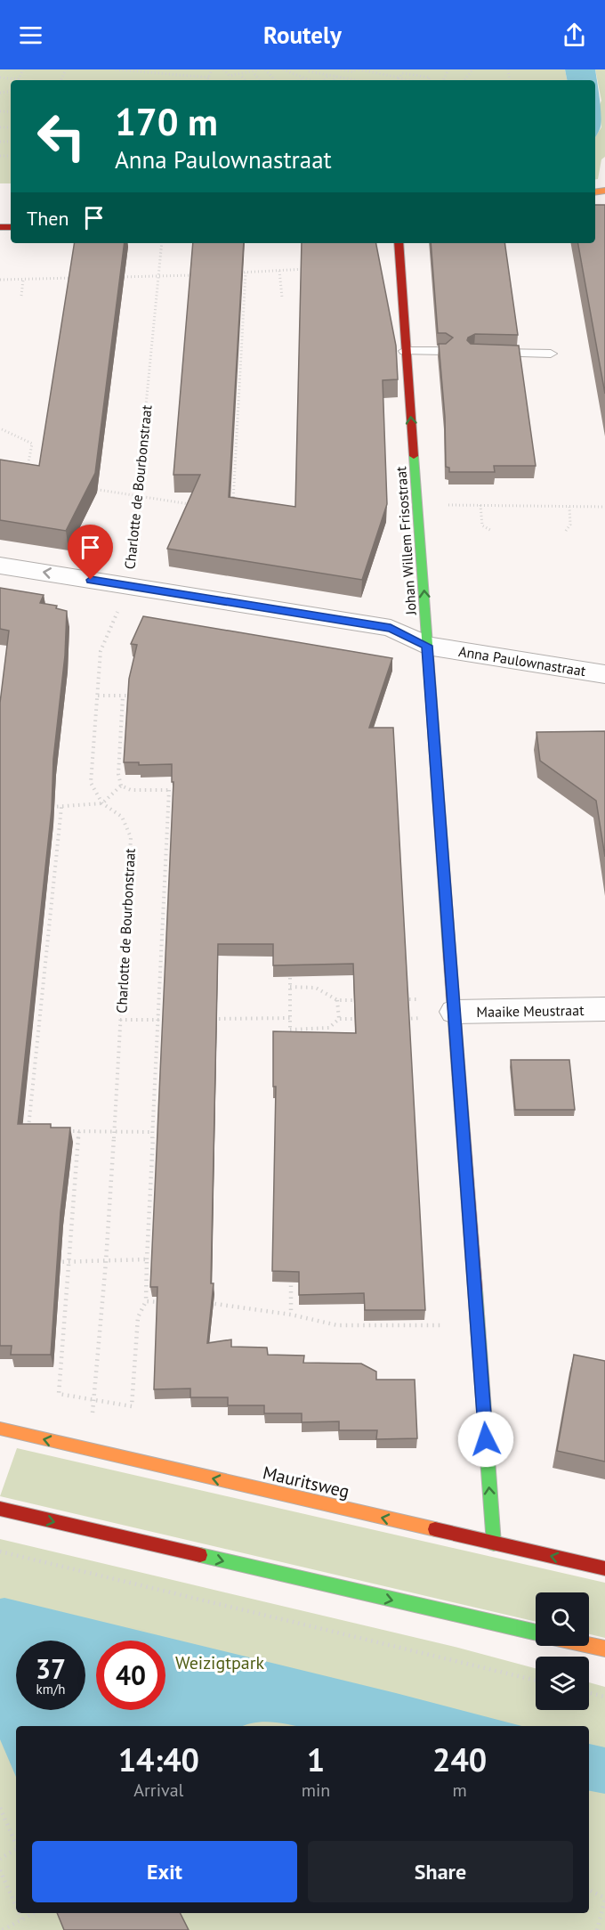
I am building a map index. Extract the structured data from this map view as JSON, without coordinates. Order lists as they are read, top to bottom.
{
  "streets": {
    "street": [
      "Johan Willem Frisostraat",
      "Anna Paulownastraat",
      "Maaike Meustraat",
      "Mauritsweg"
    ],
    "path": ["Charlotte de Bourbonstraat"]
  },
  "crossings": [
    ["Charlotte de Bourbonstraat", "Anna Paulownastraat"],
    ["Charlotte de Bourbonstraat", "Mauritsweg"],
    ["Johan Willem Frisostraat", "Anna Paulownastraat"],
    ["Johan Willem Frisostraat", "Maaike Meustraat"],
    ["Johan Willem Frisostraat", "Mauritsweg"]
  ],
  "one_way": ["Johan Willem Frisostraat"],
  "parks": ["Weizigtpark"],
  "page": {
    "header": "Routely",
    "turn": ["170 m", "Anna Paulownastraat"],
    "then": "Then",
    "speed": "37 km/h",
    "limit": "40",
    "eta": [
      "14:40",
      "Arrival",
      "1",
      "min",
      "240",
      "m"
    ],
    "buttons": ["Exit", "Share"]
  }
}
